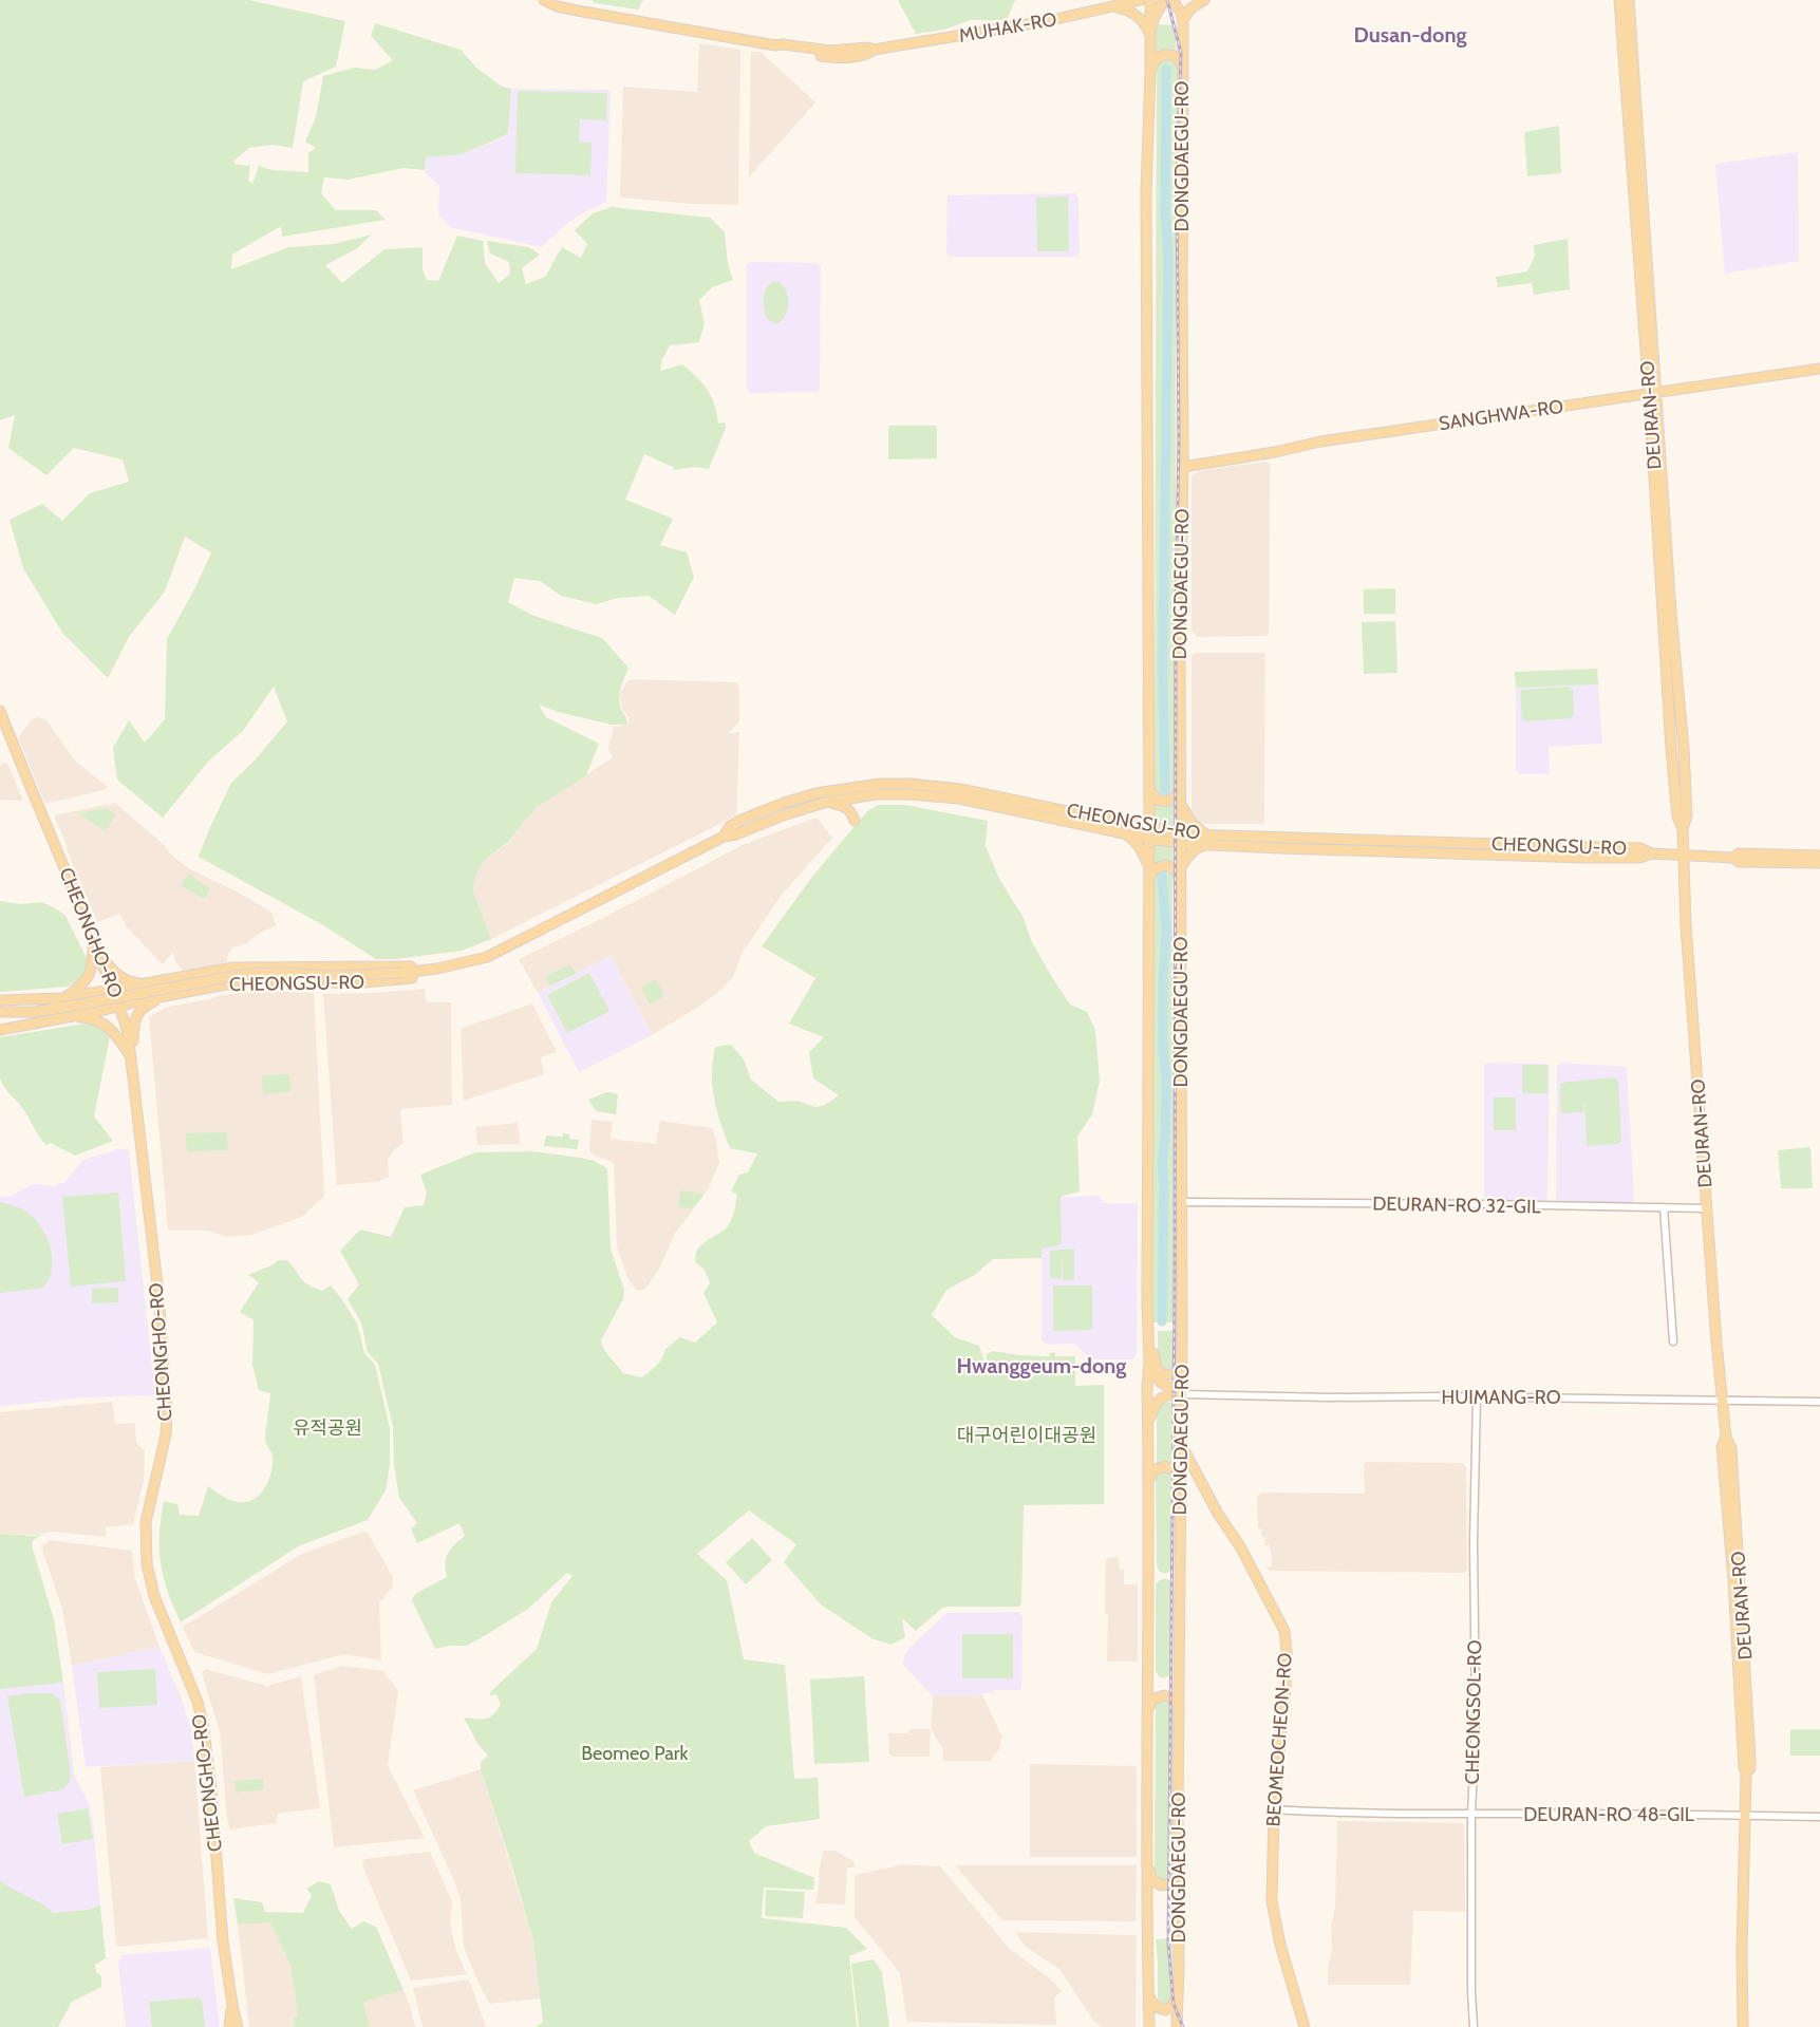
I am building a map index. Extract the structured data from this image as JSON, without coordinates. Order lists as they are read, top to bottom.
{
  "streets": {
    "main road": [
      "MUHAK-RO",
      "DONGDAEGU-RO",
      "SANGHWA-RO",
      "DEURAN-RO",
      "CHEONGSU-RO",
      "CHEONGHO-RO",
      "BEOMEOCHEON-RO"
    ],
    "street": [
      "DEURAN-RO 32-GIL",
      "HUIMANG-RO",
      "CHEONGSOL-RO",
      "DEURAN-RO 48-GIL"
    ]
  },
  "crossings": [
    ["DONGDAEGU-RO", "SANGHWA-RO"],
    ["DONGDAEGU-RO", "CHEONGSU-RO"],
    ["DONGDAEGU-RO", "DEURAN-RO 32-GIL"],
    ["DONGDAEGU-RO", "HUIMANG-RO"],
    ["DONGDAEGU-RO", "BEOMEOCHEON-RO"],
    ["SANGHWA-RO", "DEURAN-RO"],
    ["DEURAN-RO", "CHEONGSU-RO"],
    ["DEURAN-RO", "DEURAN-RO 32-GIL"],
    ["DEURAN-RO", "HUIMANG-RO"],
    ["DEURAN-RO", "DEURAN-RO 48-GIL"],
    ["CHEONGSU-RO", "CHEONGHO-RO"],
    ["HUIMANG-RO", "CHEONGSOL-RO"],
    ["CHEONGSOL-RO", "DEURAN-RO 48-GIL"],
    ["BEOMEOCHEON-RO", "DEURAN-RO 48-GIL"]
  ],
  "districts": ["Dusan-dong", "Hwanggeum-dong"],
  "parks": ["유적공원", "대구어린이대공원", "Beomeo Park"]
}
